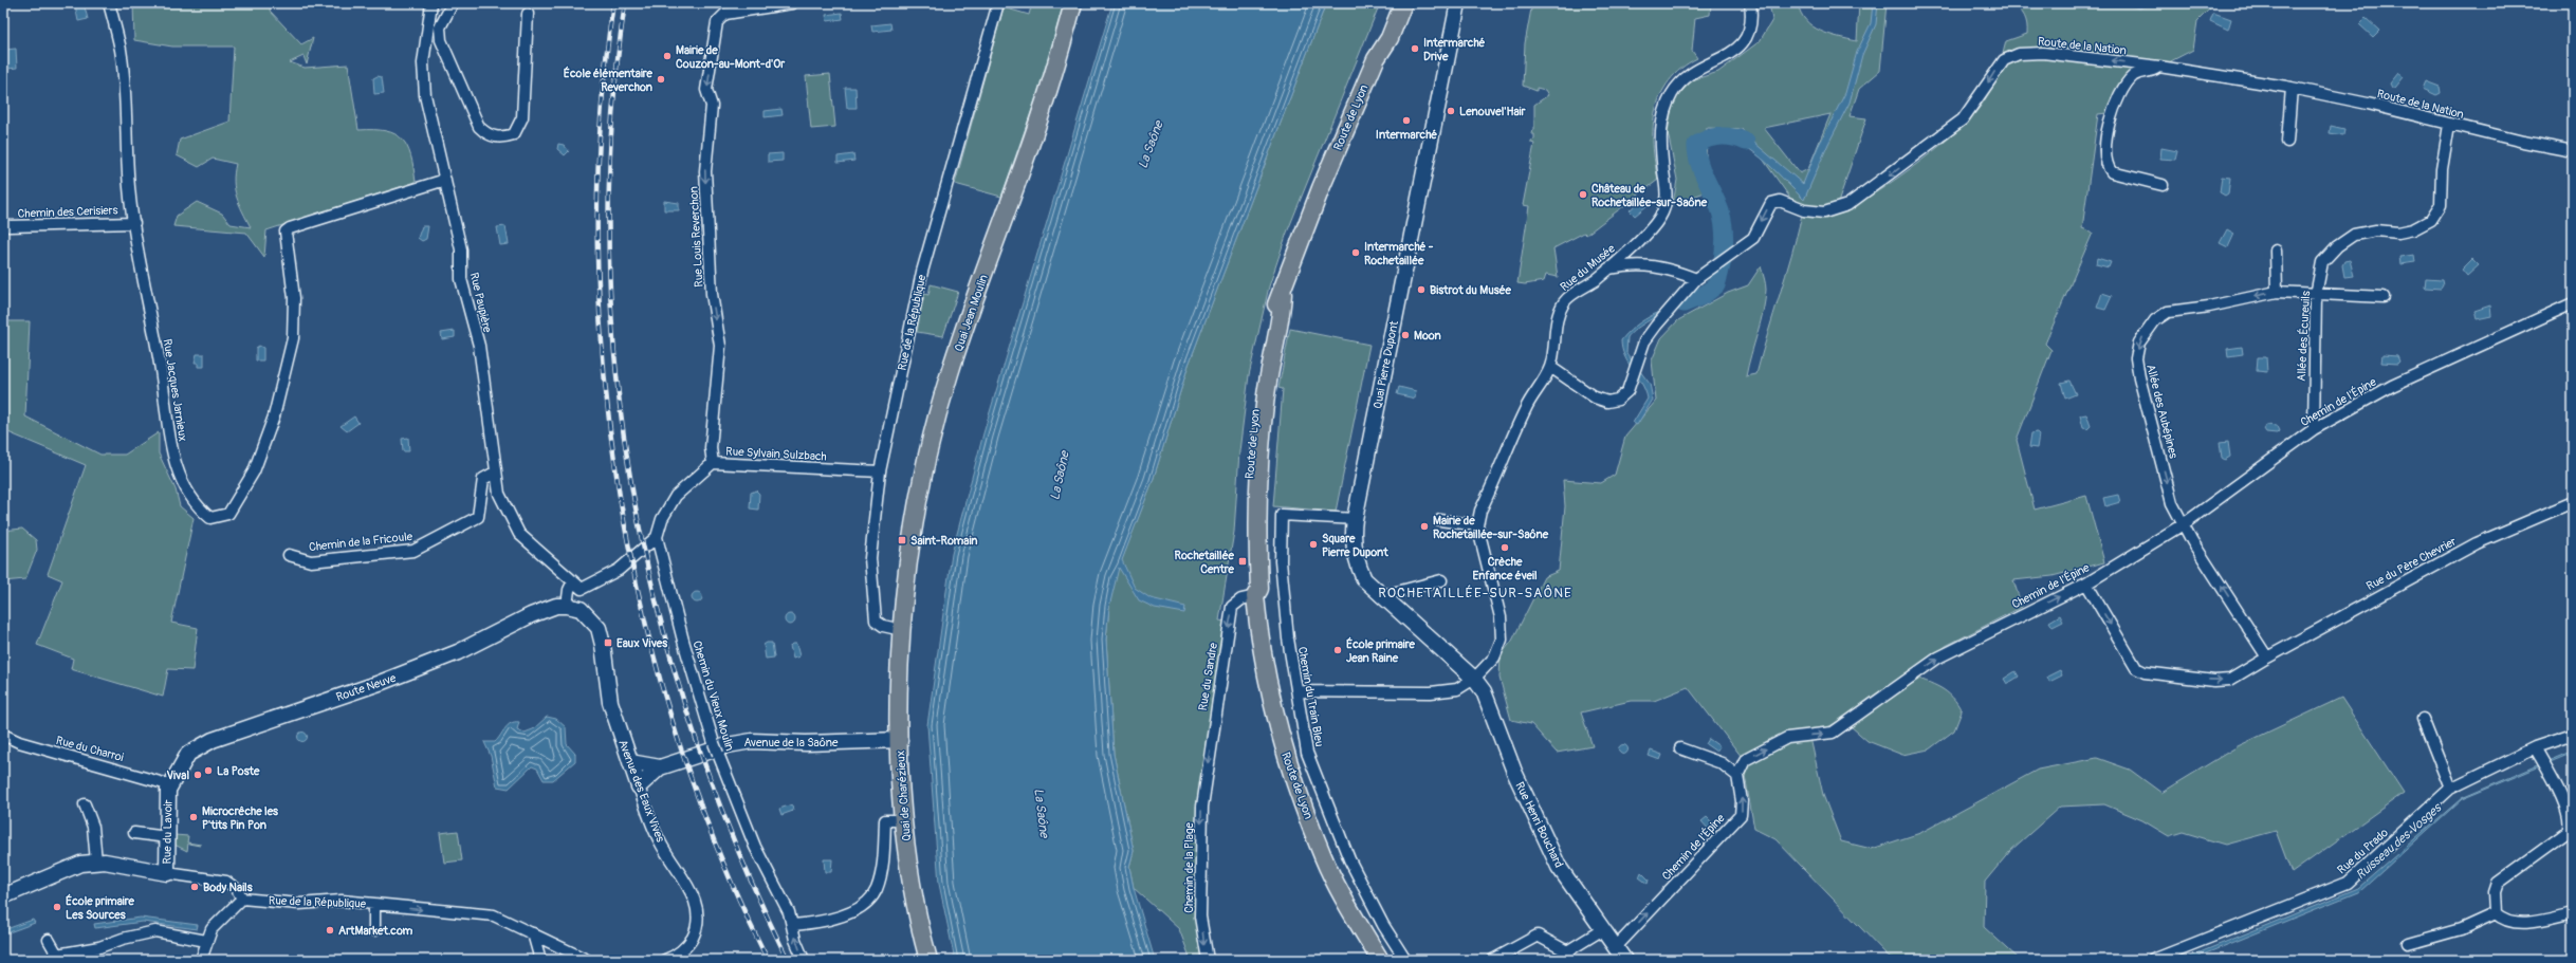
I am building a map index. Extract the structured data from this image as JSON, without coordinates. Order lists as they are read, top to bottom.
{
  "streets": {
    "main road": [
      "Route de Lyon",
      "Quai Jean Moulin",
      "Quai Pierre Dupont",
      "Route Neuve",
      "Avenue de la Saône",
      "Avenue des Eaux Vives",
      "Quai de Charézieux",
      "Rue Henri Bouchard",
      "Rue du Lavoir"
    ],
    "street": [
      "Route de la Nation",
      "Chemin des Cerisiers",
      "Rue Louis Reverchon",
      "Rue du Musée",
      "Rue Paupière",
      "Rue de la République",
      "Allée des Écureuils",
      "Rue Jacques Jarnieux",
      "Chemin de l'Épine",
      "Allée des Aubépines",
      "Rue Sylvain Sulzbach",
      "Chemin de la Fricoule",
      "Rue du Père Chevrier",
      "Rue du Sandre",
      "Chemin du Vieux Moulin",
      "Chemin du Train Bleu",
      "Rue du Charroi",
      "Rue du Prado",
      "Chemin de la Plage"
    ]
  },
  "crossings": [
    ["Route de la Nation", "Rue du Musée"],
    ["Route de la Nation", "Allée des Écureuils"],
    ["Route de Lyon", "Rue du Sandre"],
    ["Chemin des Cerisiers", "Rue Jacques Jarnieux"],
    ["Rue Louis Reverchon", "Rue Sylvain Sulzbach"],
    ["Rue du Musée", "Quai Pierre Dupont"],
    ["Rue du Musée", "Rue Henri Bouchard"],
    ["Rue Paupière", "Rue Jacques Jarnieux"],
    ["Rue Paupière", "Chemin de la Fricoule"],
    ["Quai Jean Moulin", "Rue de la République"],
    ["Quai Jean Moulin", "Quai de Charézieux"],
    ["Rue de la République", "Rue Sylvain Sulzbach"],
    ["Rue de la République", "Quai de Charézieux"],
    ["Allée des Écureuils", "Chemin de l'Épine"],
    ["Allée des Écureuils", "Allée des Aubépines"],
    ["Quai Pierre Dupont", "Chemin du Train Bleu"],
    ["Quai Pierre Dupont", "Rue Henri Bouchard"],
    ["Chemin de l'Épine", "Allée des Aubépines"],
    ["Chemin de l'Épine", "Rue du Père Chevrier"],
    ["Chemin de l'Épine", "Rue Henri Bouchard"],
    ["Rue Sylvain Sulzbach", "Chemin du Vieux Moulin"],
    ["Rue du Sandre", "Chemin de la Plage"],
    ["Route Neuve", "Rue du Charroi"],
    ["Route Neuve", "Avenue des Eaux Vives"],
    ["Route Neuve", "Rue du Lavoir"],
    ["Avenue de la Saône", "Avenue des Eaux Vives"],
    ["Avenue de la Saône", "Quai de Charézieux"],
    ["Rue du Charroi", "Rue du Lavoir"]
  ],
  "one_way": [
    "Route de la Nation",
    "Rue Louis Reverchon",
    "Chemin de l'Épine",
    "Rue du Sandre",
    "Chemin de la Plage"
  ],
  "districts": ["ROCHETAILLÉE-SUR-SAÔNE"],
  "water": ["La Saône", "Ruisseau des Vosges"],
  "places": {
    "other": [
      "Intermarché Drive",
      "Mairie de Couzon-au-Mont-d'Or",
      "École élémentaire Reverchon",
      "Lenouvel'Hair",
      "Intermarché",
      "Château de Rochetaillée-sur-Saône",
      "Intermarché - Rochetaillée",
      "Bistrot du Musée",
      "Moon",
      "Mairie de Rochetaillée-sur-Saône",
      "Square Pierre Dupont",
      "Crèche Enfance éveil",
      "École primaire Jean Raine",
      "La Poste",
      "Vival",
      "Microcrêche les P'tits Pin Pon",
      "Body Nails",
      "École primaire Les Sources",
      "ArtMarket.com"
    ],
    "transit": ["Saint-Romain", "Rochetaillée Centre", "Eaux Vives"]
  }
}
